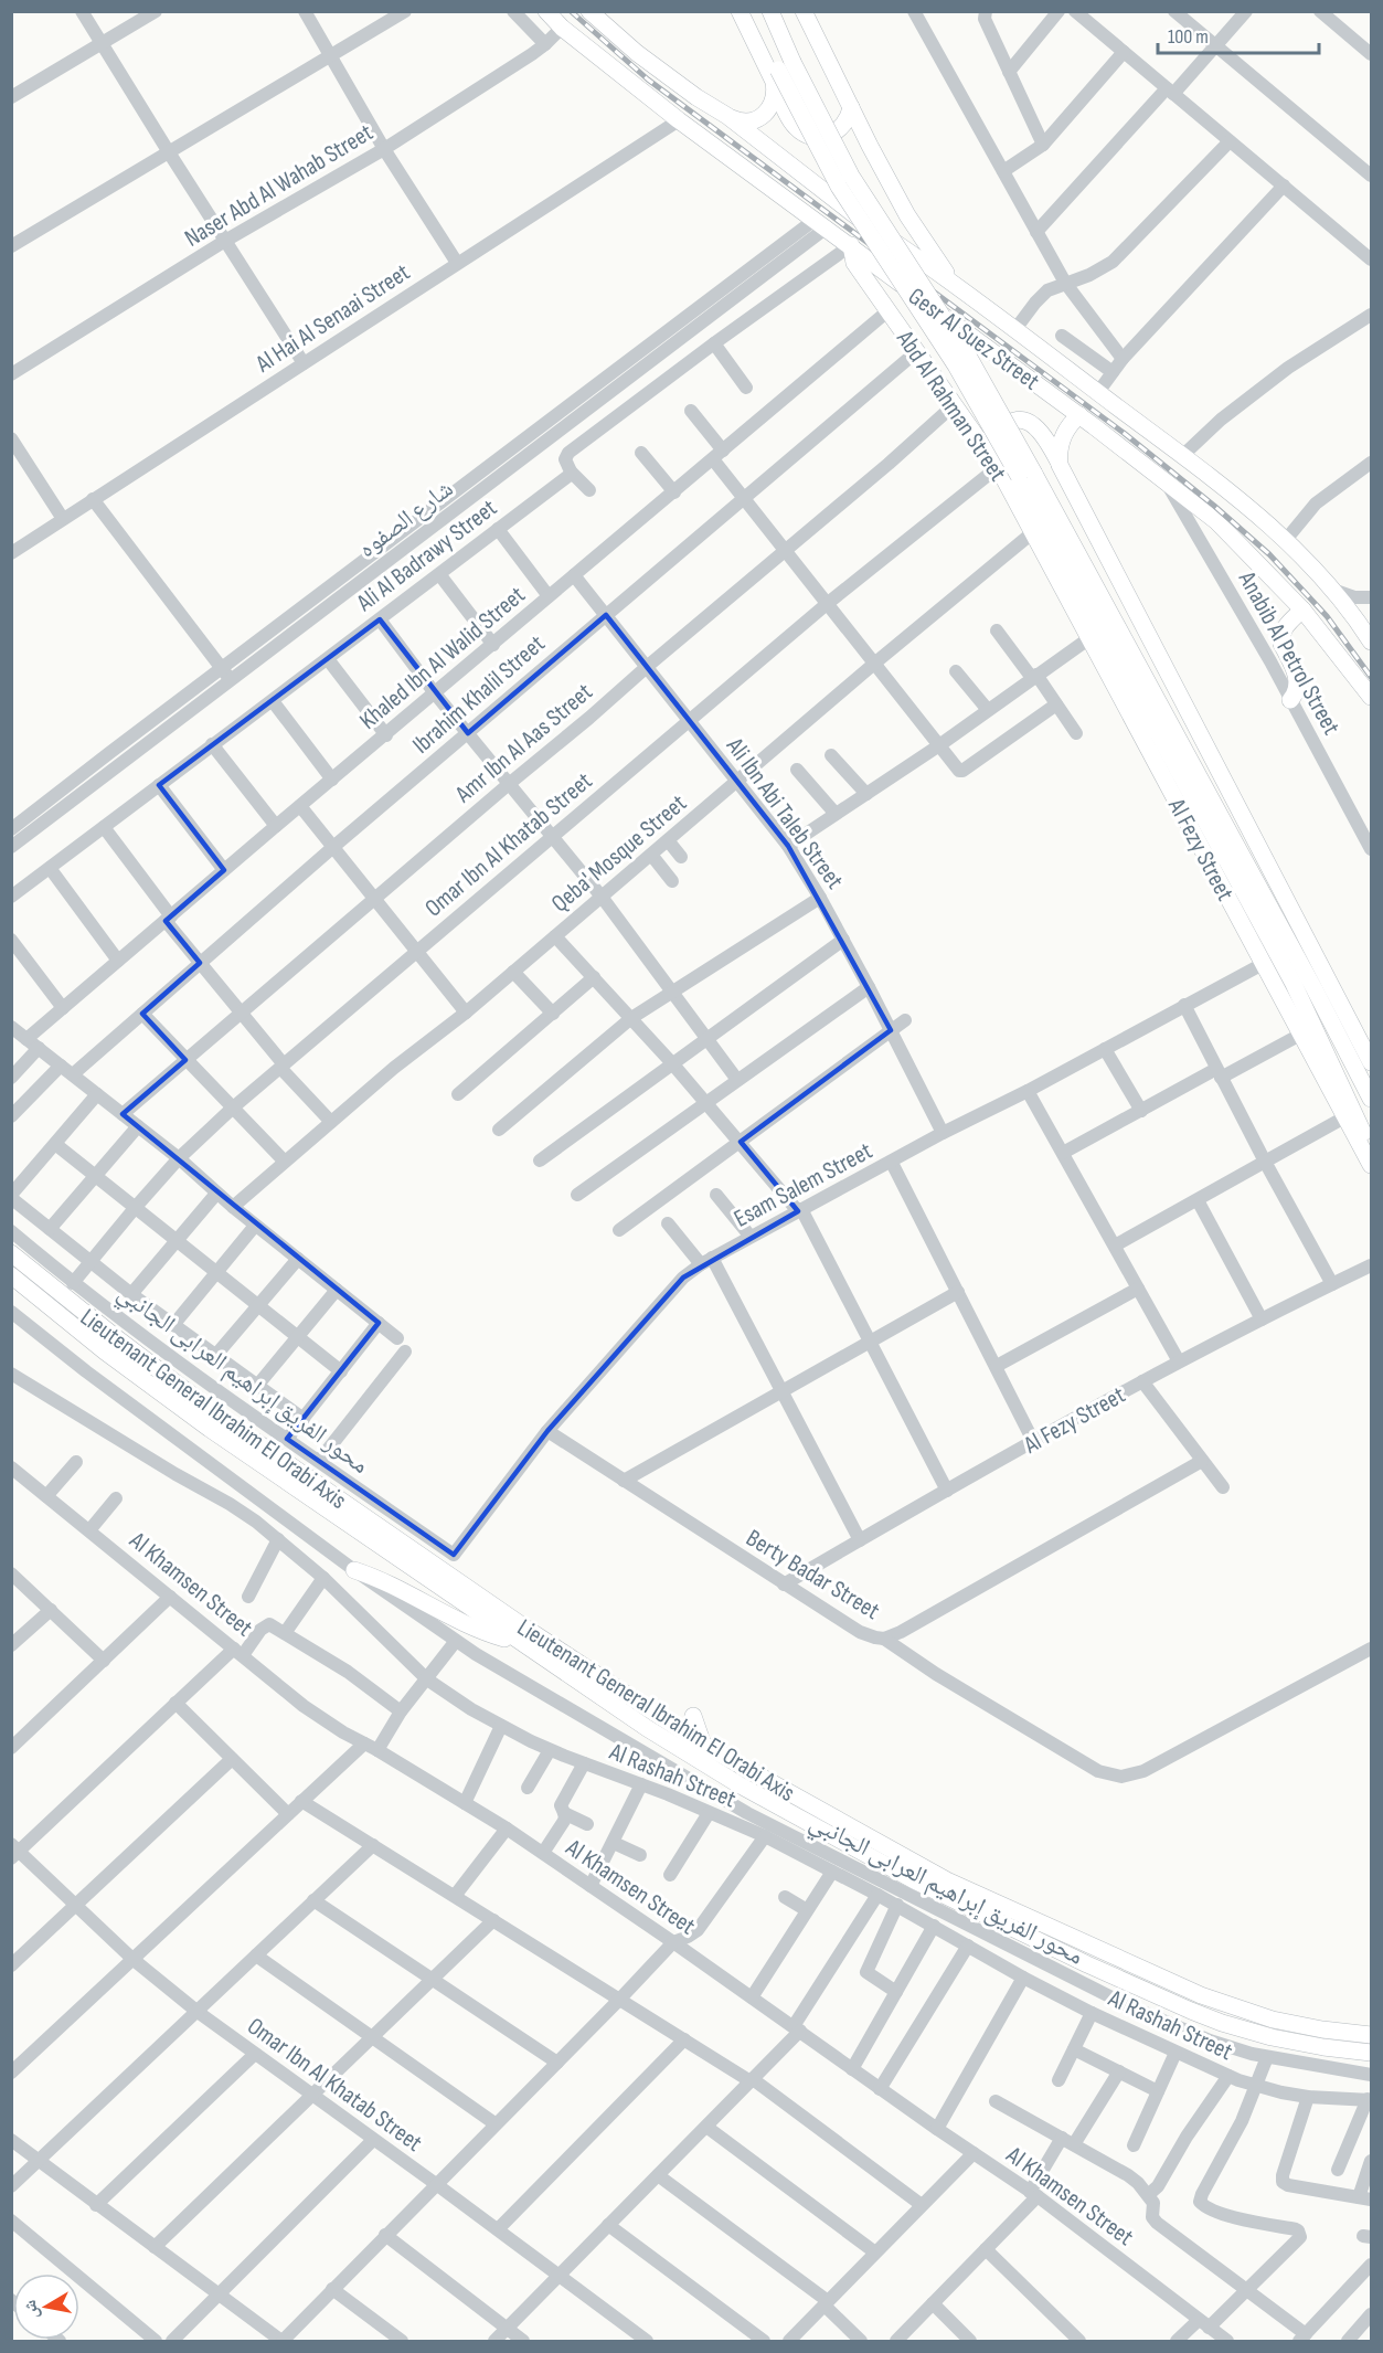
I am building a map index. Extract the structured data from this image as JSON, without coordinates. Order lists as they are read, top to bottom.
{
  "streets": {
    "main road": [
      "Gesr Al Suez Street",
      "Abd Al Rahman Street",
      "Al Fezy Street",
      "Lieutenant General Ibrahim El Orabi Axis"
    ],
    "street": [
      "Naser Abd Al Wahab Street",
      "Al Hai Al Senaai Street",
      "شارع الصفوه",
      "Ali Al Badrawy Street",
      "Anabib Al Petrol Street",
      "Khaled Ibn Al Walid Street",
      "Ibrahim Khalil Street",
      "Amr Ibn Al Aas Street",
      "Ali Ibn Abi Taleb Street",
      "Omar Ibn Al Khatab Street",
      "Qeba' Mosque Street",
      "Esam Salem Street",
      "محور الفريق إبراهيم العرابى الجانبي",
      "Berty Badar Street",
      "Al Khamsen Street",
      "Al Rashah Street"
    ]
  },
  "crossings": [
    ["Naser Abd Al Wahab Street", "Gesr Al Suez Street"],
    ["Al Hai Al Senaai Street", "Gesr Al Suez Street"],
    ["Gesr Al Suez Street", "Abd Al Rahman Street"],
    ["Gesr Al Suez Street", "شارع الصفوه"],
    ["Gesr Al Suez Street", "Anabib Al Petrol Street"],
    ["Abd Al Rahman Street", "Khaled Ibn Al Walid Street"],
    ["Abd Al Rahman Street", "Ibrahim Khalil Street"],
    ["Abd Al Rahman Street", "Amr Ibn Al Aas Street"],
    ["Abd Al Rahman Street", "Omar Ibn Al Khatab Street"],
    ["Abd Al Rahman Street", "Al Fezy Street"],
    ["Abd Al Rahman Street", "Qeba' Mosque Street"],
    ["Khaled Ibn Al Walid Street", "Ali Ibn Abi Taleb Street"],
    ["Ibrahim Khalil Street", "Ali Ibn Abi Taleb Street"],
    ["Amr Ibn Al Aas Street", "Ali Ibn Abi Taleb Street"],
    ["Ali Ibn Abi Taleb Street", "Omar Ibn Al Khatab Street"],
    ["Ali Ibn Abi Taleb Street", "Qeba' Mosque Street"],
    ["Ali Ibn Abi Taleb Street", "Esam Salem Street"],
    ["Omar Ibn Al Khatab Street", "محور الفريق إبراهيم العرابى الجانبي"],
    ["Omar Ibn Al Khatab Street", "Lieutenant General Ibrahim El Orabi Axis"],
    ["Al Fezy Street", "Qeba' Mosque Street"],
    ["Al Fezy Street", "Esam Salem Street"],
    ["Al Fezy Street", "Berty Badar Street"],
    ["Esam Salem Street", "محور الفريق إبراهيم العرابى الجانبي"],
    ["Esam Salem Street", "Berty Badar Street"],
    ["محور الفريق إبراهيم العرابى الجانبي", "Lieutenant General Ibrahim El Orabi Axis"]
  ],
  "scale_bar": "100 m",
  "north": "left"
}
